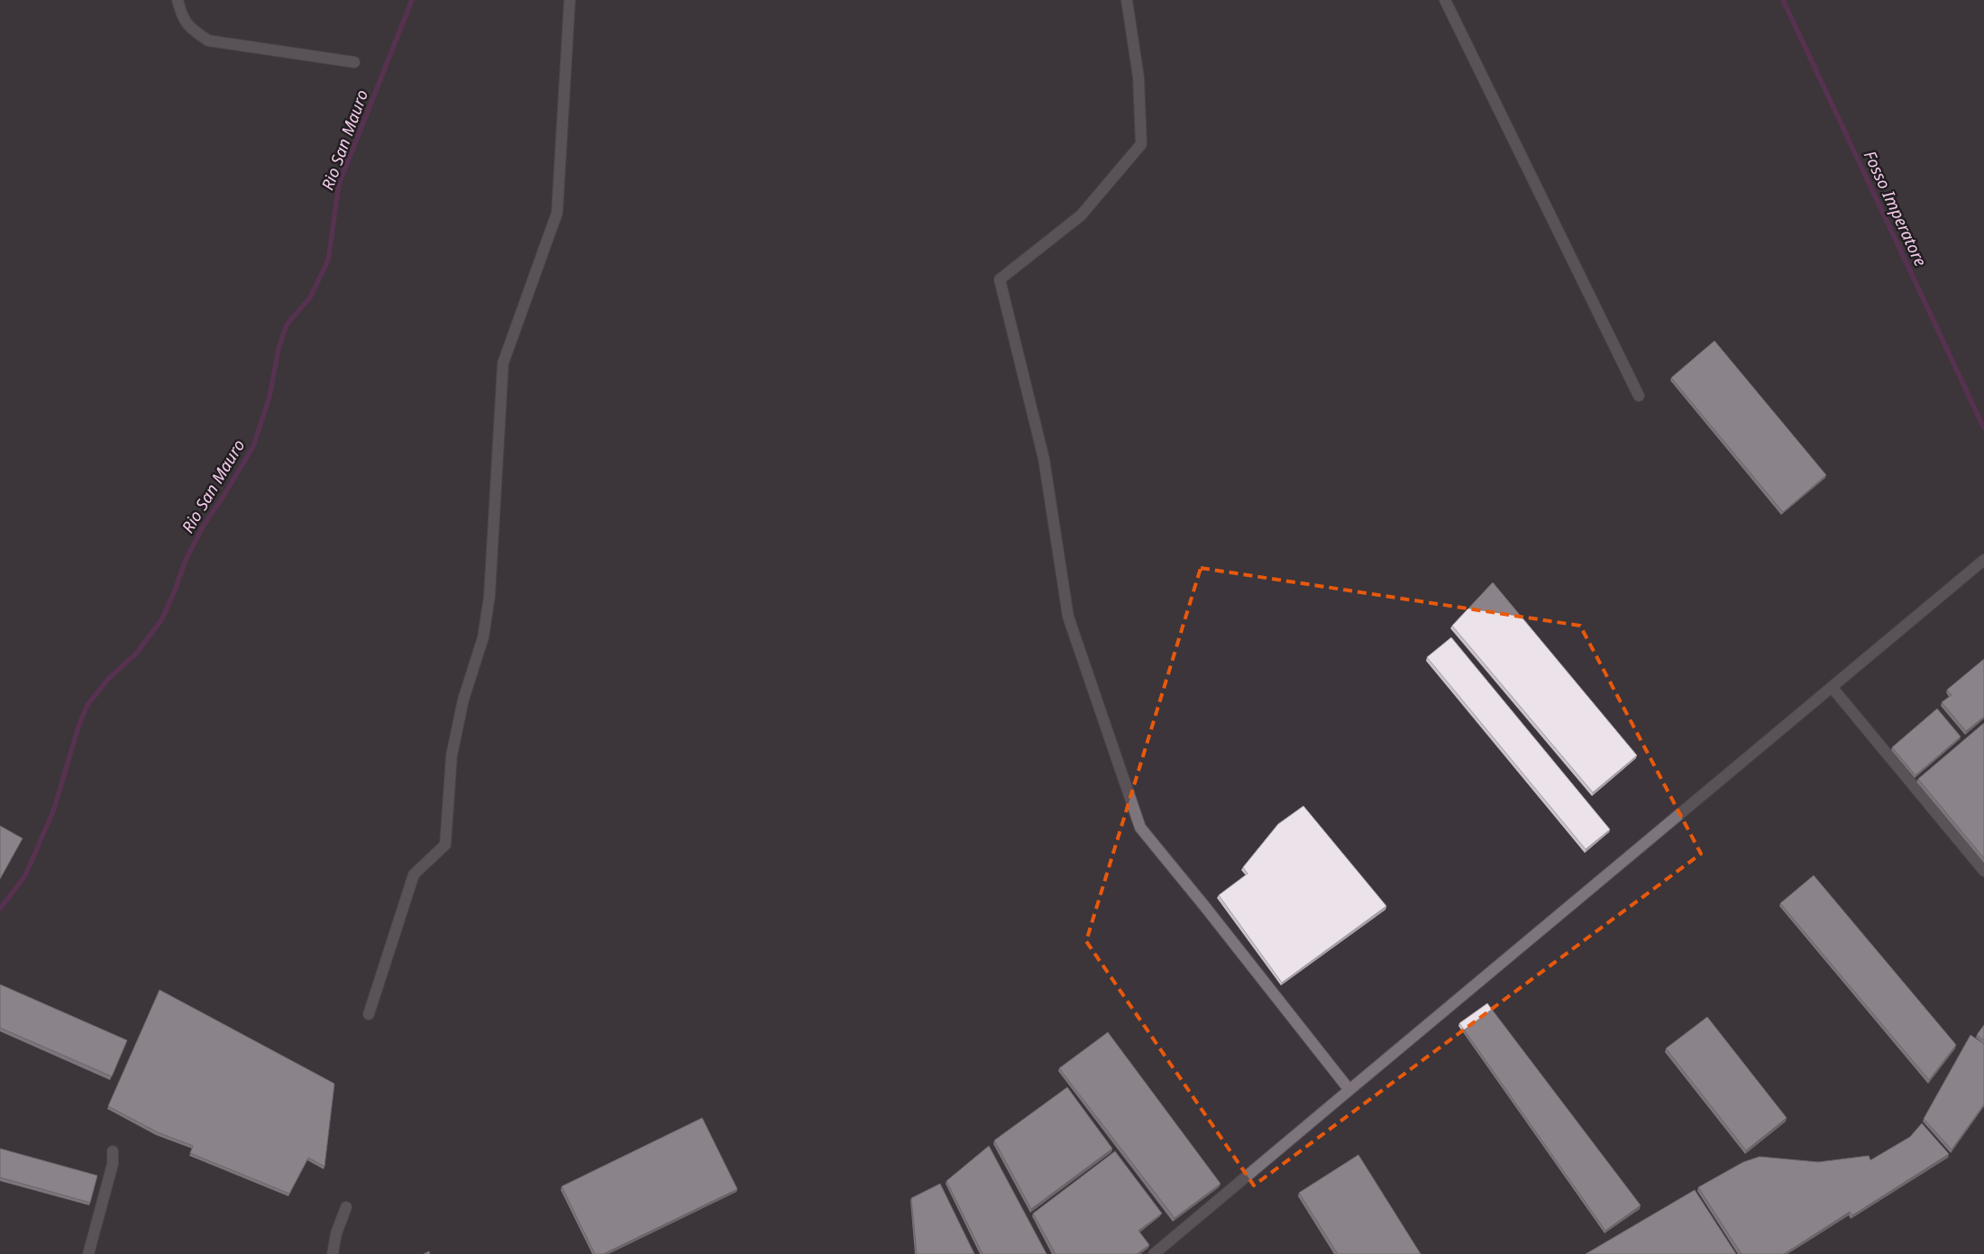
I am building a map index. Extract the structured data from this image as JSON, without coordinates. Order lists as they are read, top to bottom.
{
  "water": ["Rio San Mauro", "Fosso Imperatore"]
}
